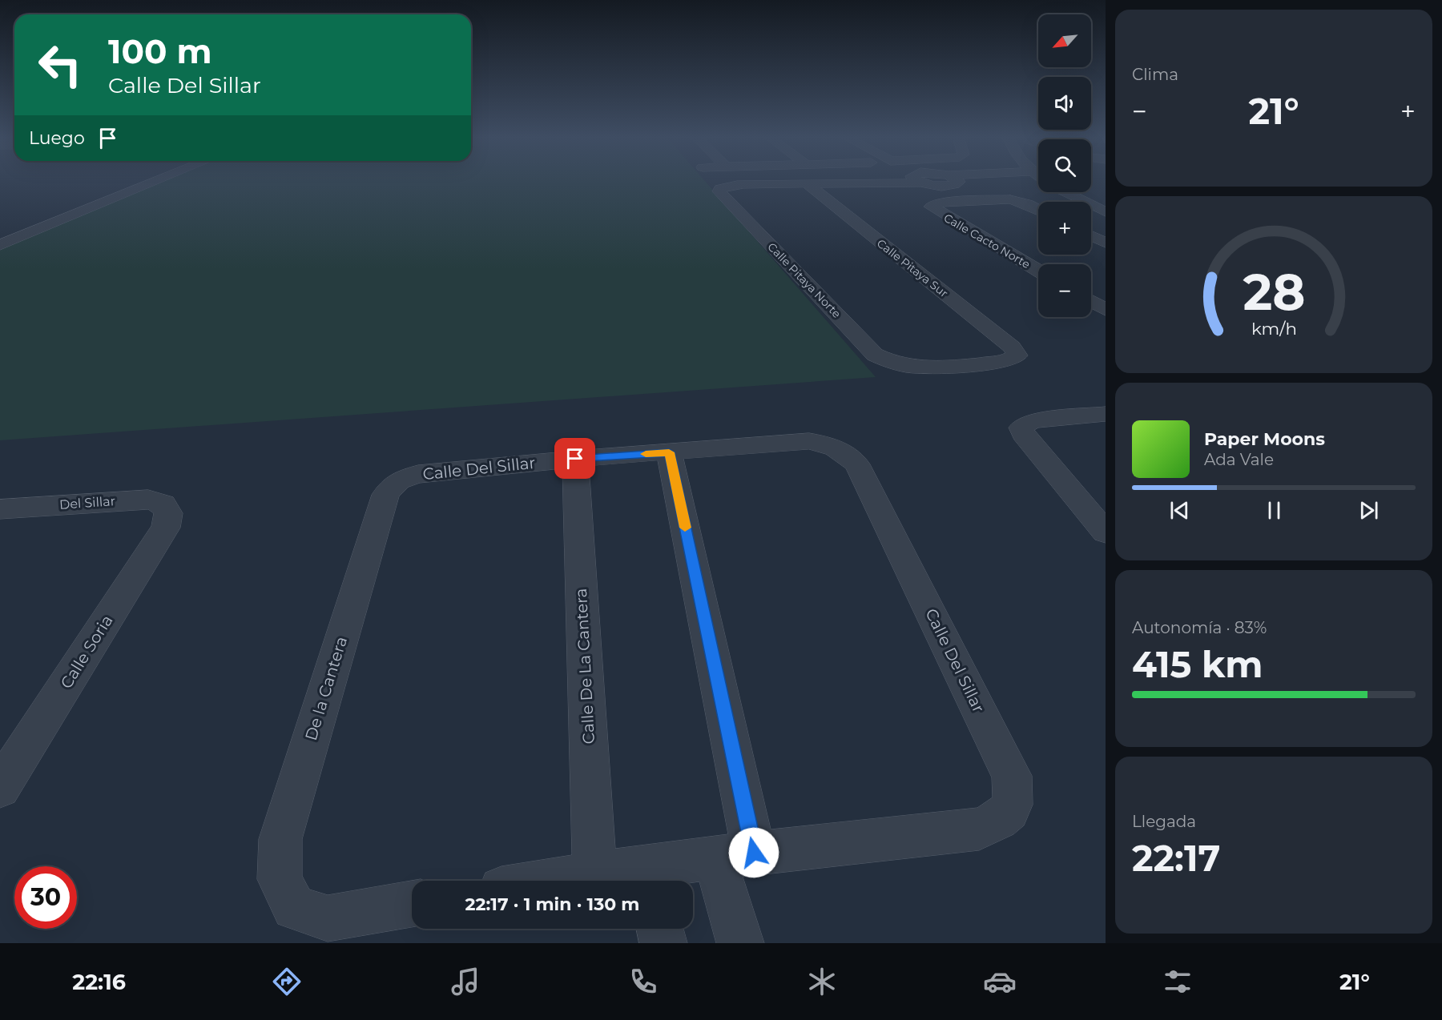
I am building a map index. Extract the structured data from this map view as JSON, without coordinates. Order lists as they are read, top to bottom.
{
  "streets": {
    "street": [
      "Calle Cacto Norte",
      "Calle Pitaya Sur",
      "Calle Pitaya Norte",
      "Calle Del Sillar",
      "Del Sillar",
      "Calle Soria",
      "Calle De La Cantera",
      "De la Cantera"
    ]
  },
  "crossings": [
    ["Calle Pitaya Sur", "Calle Pitaya Norte"],
    ["Calle Del Sillar", "Calle De La Cantera"],
    ["Calle Del Sillar", "De la Cantera"],
    ["Del Sillar", "Calle Soria"]
  ],
  "north": "bottom left",
  "page": {
    "tile": [
      "Clima",
      ["Autonomía · 83%", "415 km"],
      ["Llegada", "22:17"]
    ],
    "map_buttons": ["+", "−"],
    "turn": ["100 m", "Calle Del Sillar"],
    "heat": ["−", "21°", "+"],
    "then": "Luego",
    "song": ["Paper Moons", "Ada Vale"],
    "limit": "30",
    "trip": "22:17 · 1 min · 130 m",
    "tabs": ["22:16", "21°"],
    "gauge": ["28", "km/h"]
  }
}
